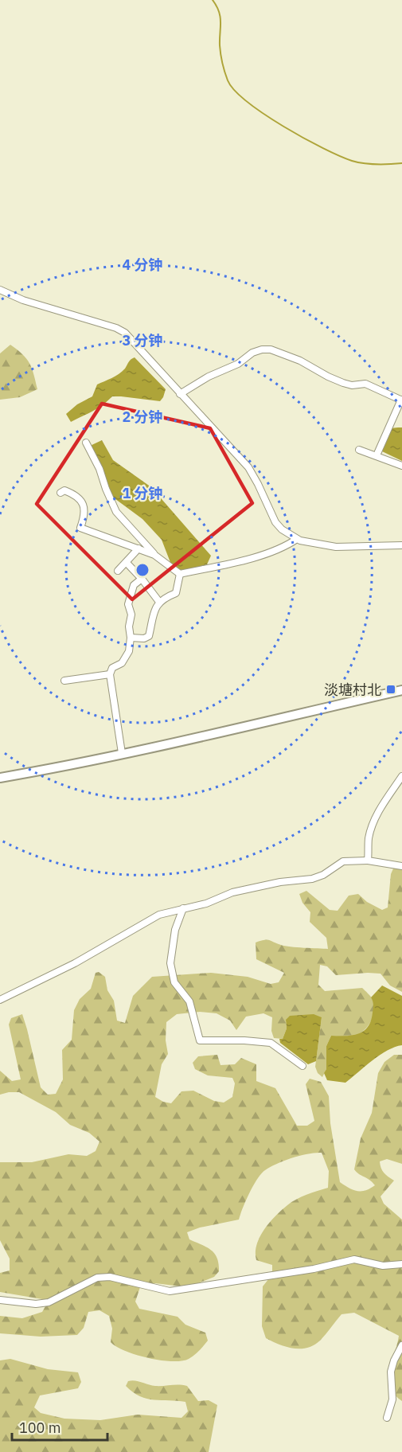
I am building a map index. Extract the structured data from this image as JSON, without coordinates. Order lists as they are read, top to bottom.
{
  "places": {
    "transit": ["淡塘村北"]
  },
  "scale_bar": "100 m",
  "rings": [
    "4 分钟",
    "3 分钟",
    "2 分钟",
    "1 分钟"
  ]
}
